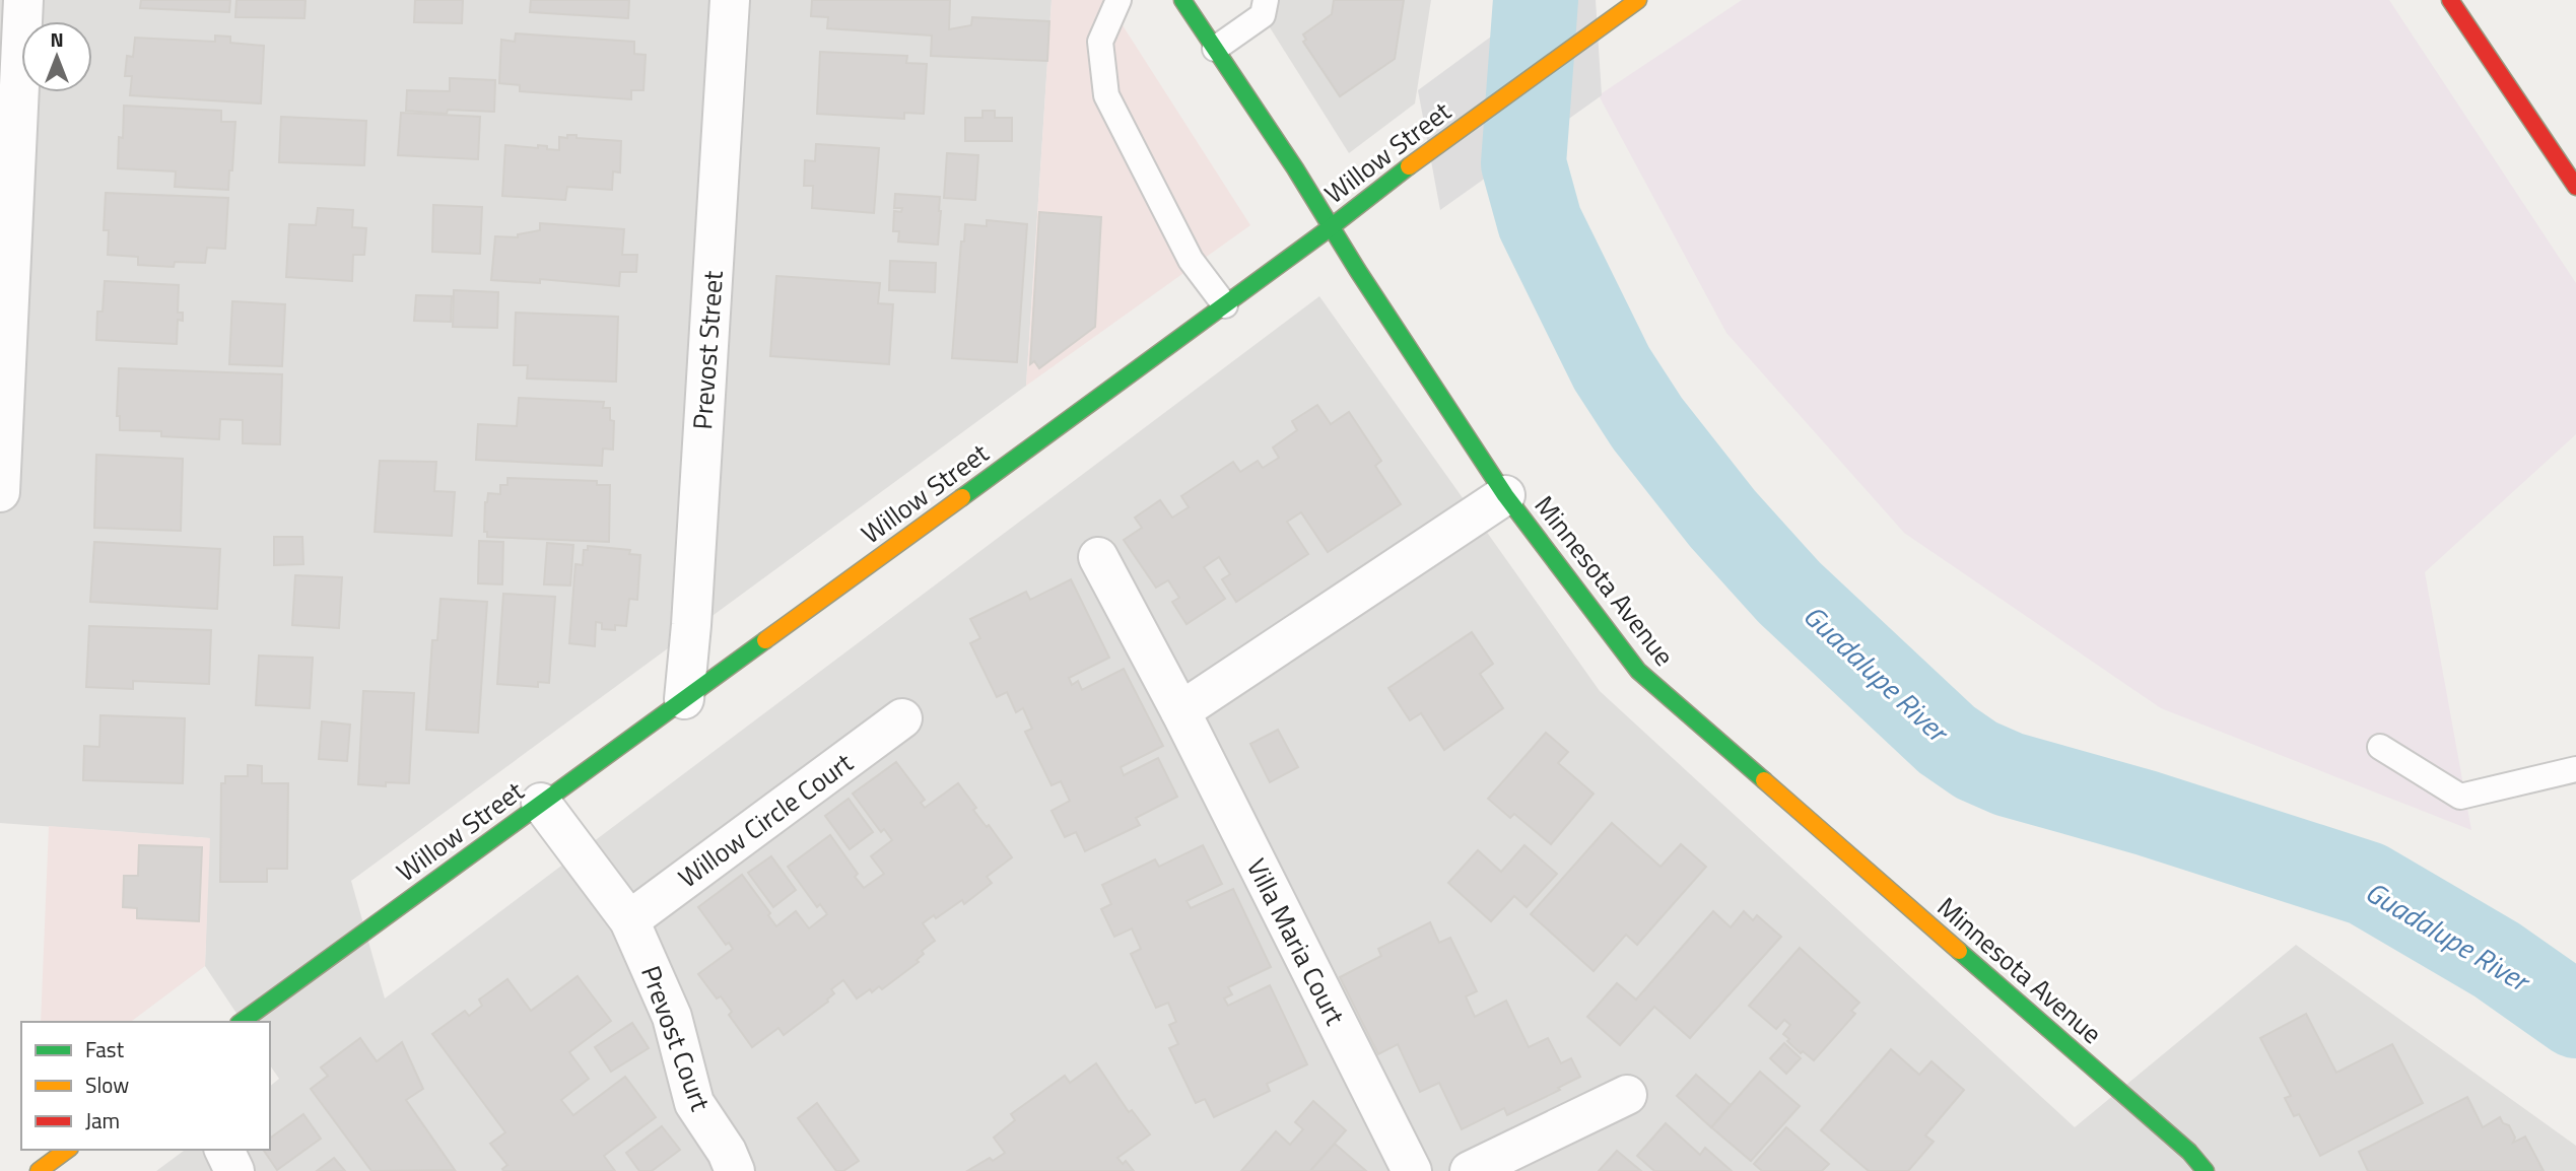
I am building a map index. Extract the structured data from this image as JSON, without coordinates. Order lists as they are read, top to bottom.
{
  "streets": {
    "main road": ["Willow Street", "Minnesota Avenue"],
    "street": [
      "Prevost Street",
      "Willow Circle Court",
      "Villa Maria Court",
      "Prevost Court"
    ]
  },
  "crossings": [
    ["Willow Street", "Prevost Street"],
    ["Willow Street", "Minnesota Avenue"],
    ["Willow Street", "Prevost Court"],
    ["Willow Circle Court", "Prevost Court"]
  ],
  "water": ["Guadalupe River"],
  "legend": ["Fast", "Slow", "Jam"],
  "north": "top"
}
